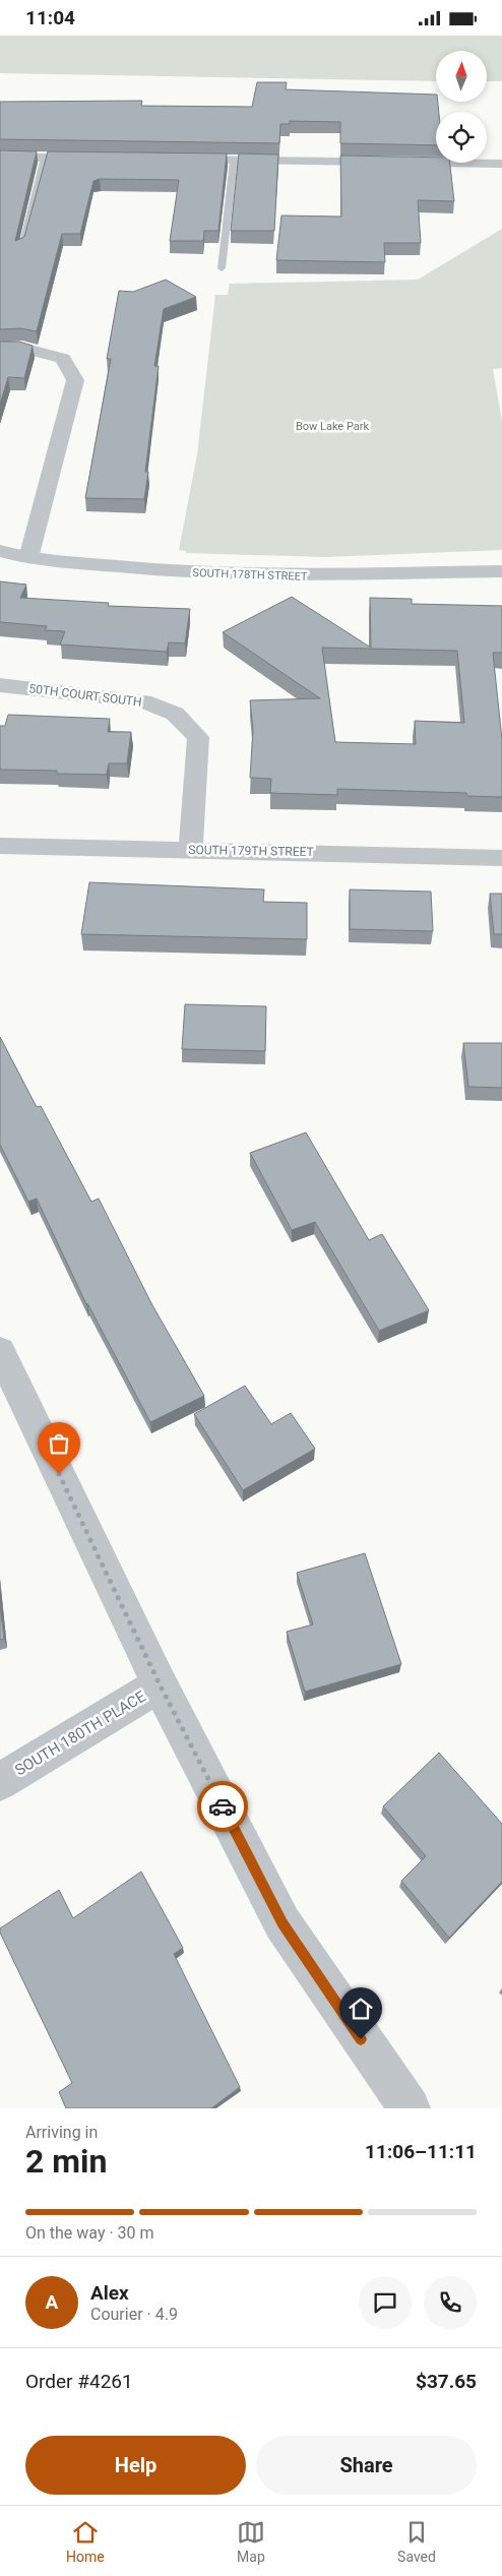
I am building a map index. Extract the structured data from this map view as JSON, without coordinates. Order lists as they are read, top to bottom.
{
  "streets": {
    "street": [
      "SOUTH 178TH STREET",
      "50TH COURT SOUTH",
      "SOUTH 179TH STREET",
      "SOUTH 180TH PLACE"
    ]
  },
  "crossings": [
    ["50TH COURT SOUTH", "SOUTH 179TH STREET"]
  ],
  "parks": ["Bow Lake Park"],
  "north": "top",
  "page": {
    "status": "11:04",
    "heading": ["2 min", "Arriving in", "11:06–11:11"],
    "panel": [
      "Alex",
      "Courier · 4.9",
      "Order #4261",
      "$37.65"
    ],
    "bar": "On the way · 30 m",
    "round": "A",
    "buttons": ["Help", "Share"],
    "tabs": ["Home", "Map", "Saved"]
  }
}
